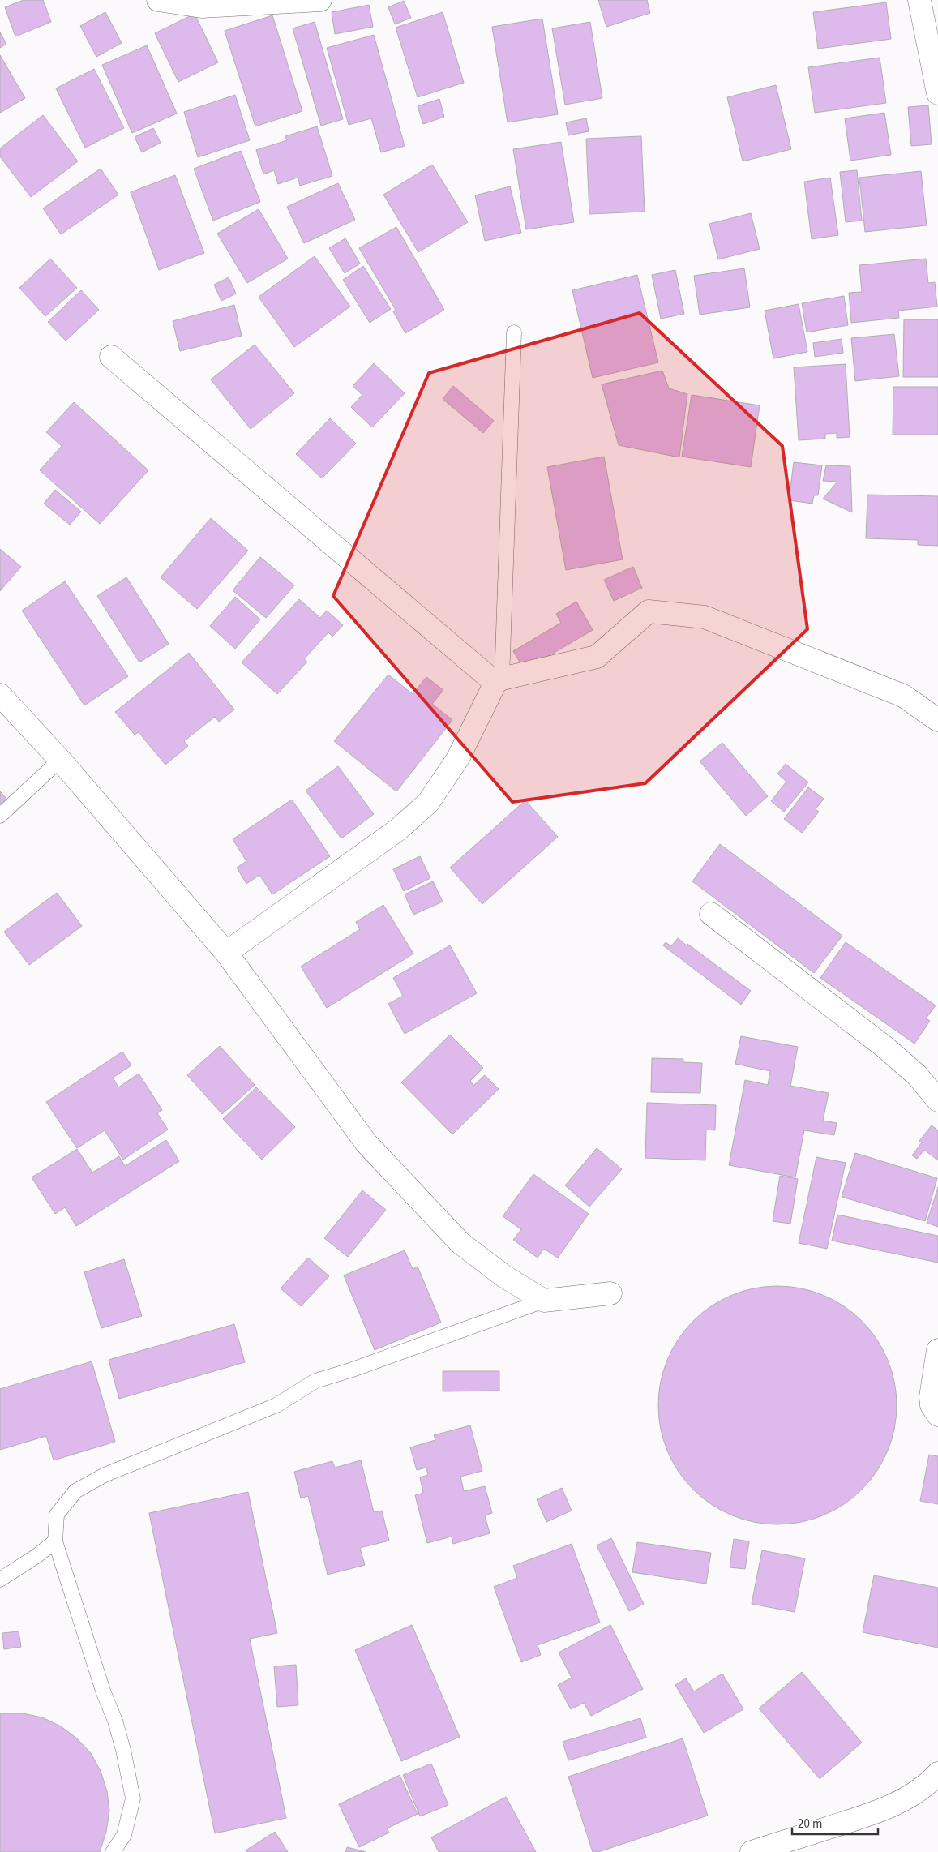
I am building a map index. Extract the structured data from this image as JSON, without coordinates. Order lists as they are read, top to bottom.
{
  "scale_bar": "20 m"
}
